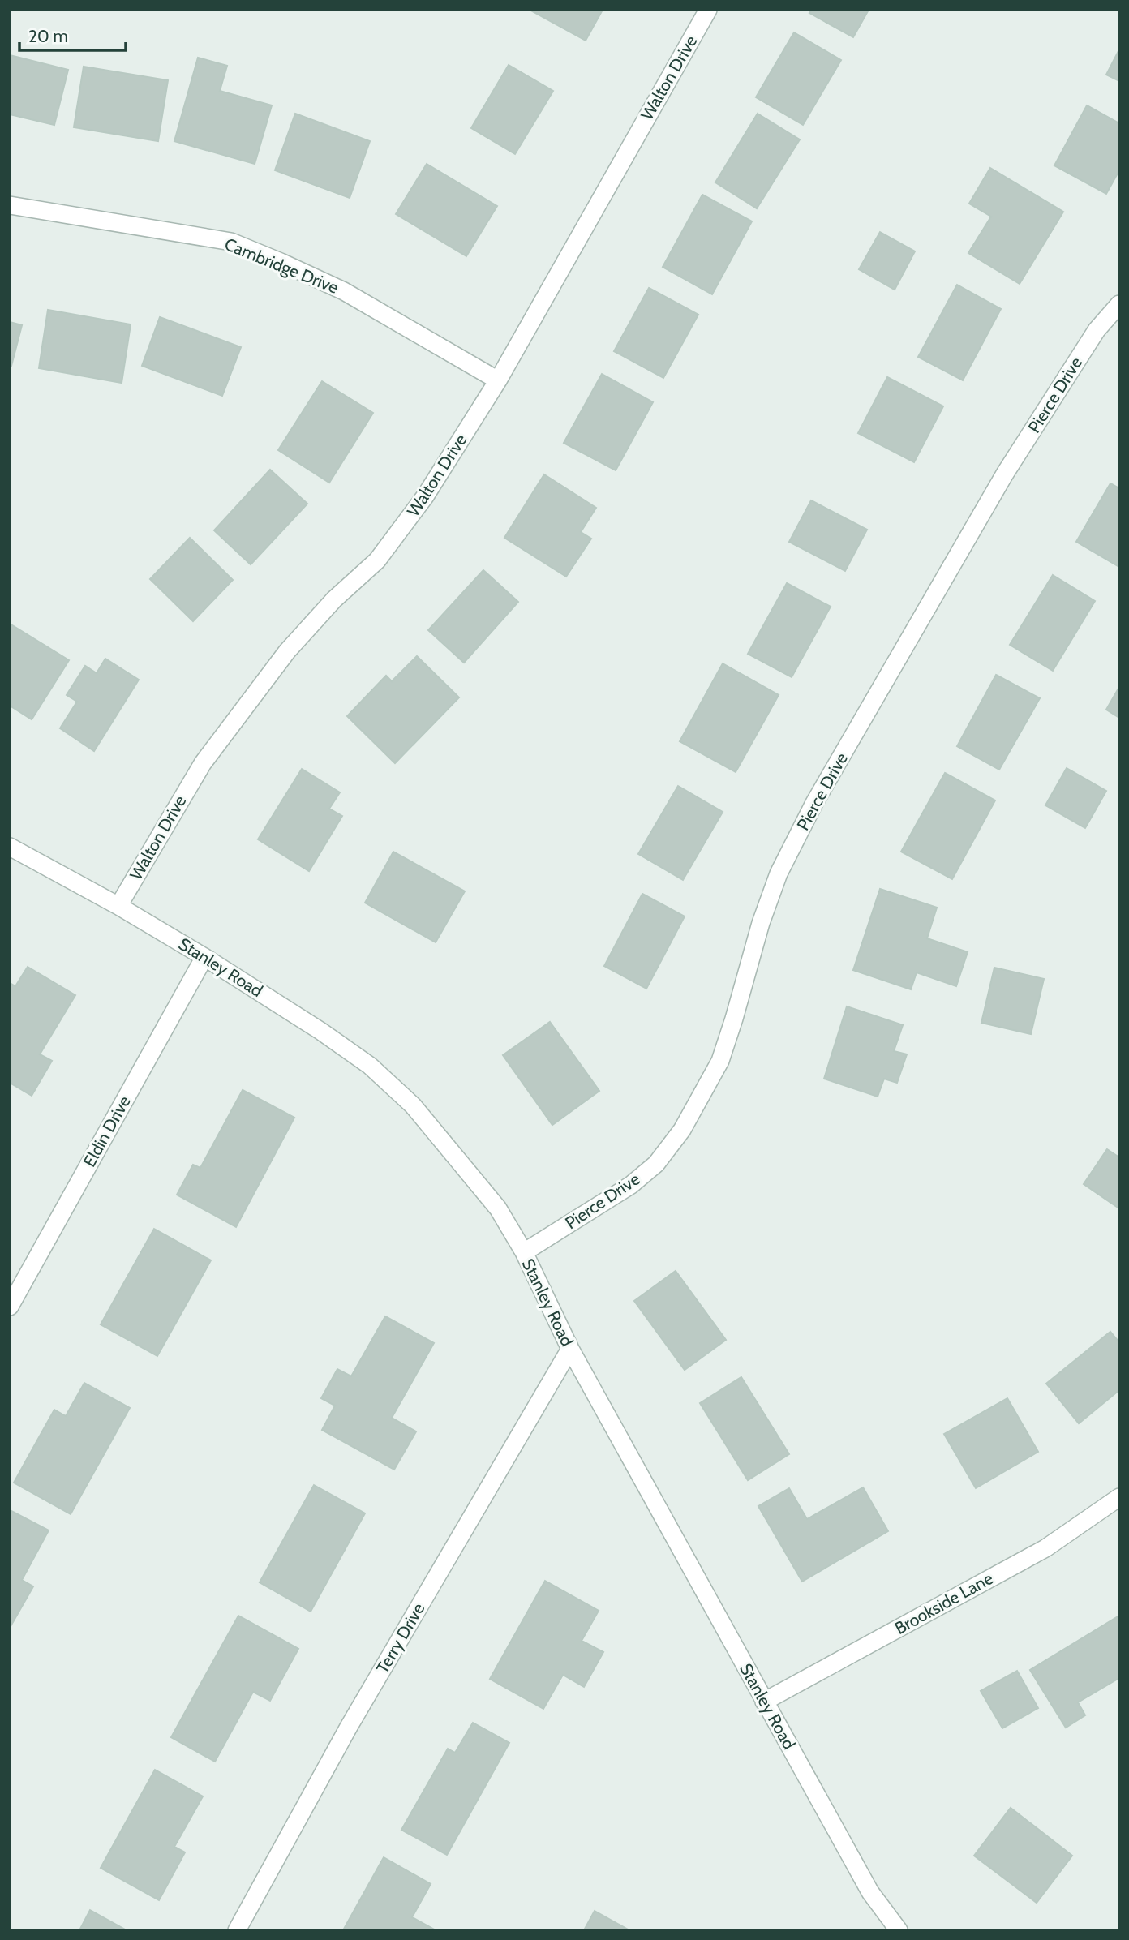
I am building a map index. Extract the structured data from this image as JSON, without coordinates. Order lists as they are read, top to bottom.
{
  "streets": {
    "street": [
      "Walton Drive",
      "Cambridge Drive",
      "Pierce Drive",
      "Stanley Road",
      "Eldin Drive",
      "Brookside Lane",
      "Terry Drive"
    ]
  },
  "crossings": [
    ["Walton Drive", "Cambridge Drive"],
    ["Walton Drive", "Stanley Road"],
    ["Pierce Drive", "Stanley Road"],
    ["Stanley Road", "Eldin Drive"],
    ["Stanley Road", "Brookside Lane"],
    ["Stanley Road", "Terry Drive"]
  ],
  "scale_bar": "20 m"
}
